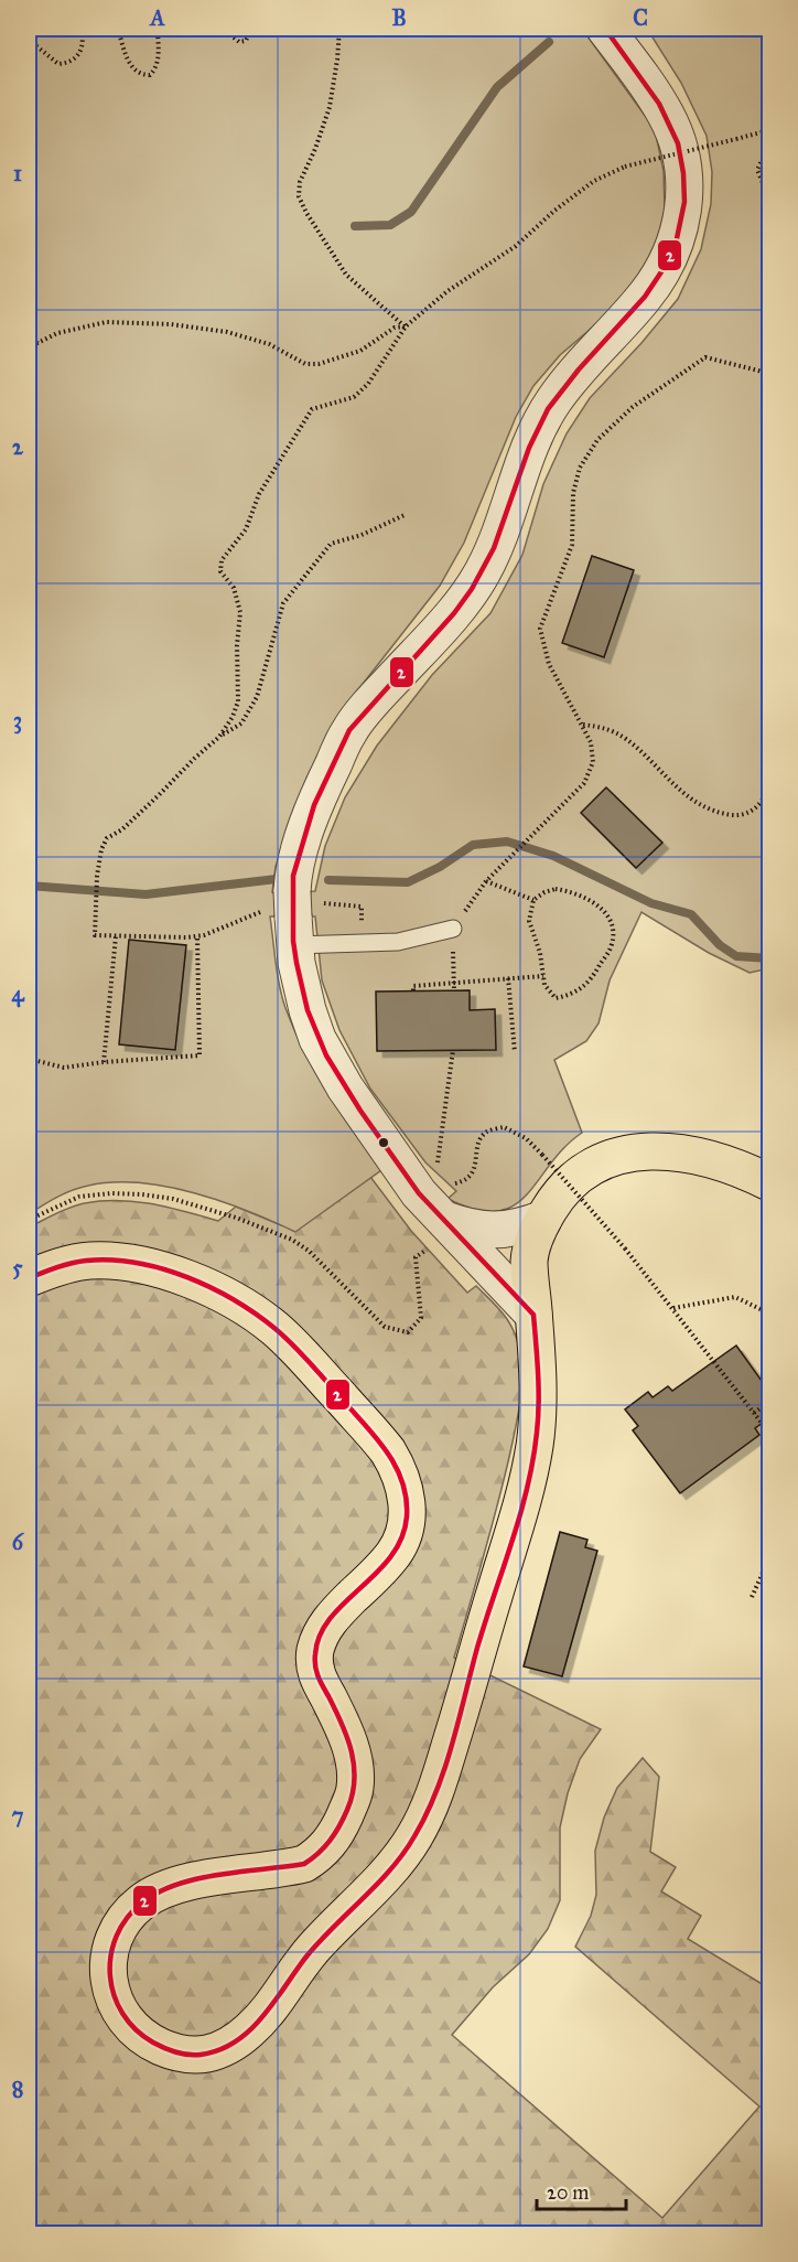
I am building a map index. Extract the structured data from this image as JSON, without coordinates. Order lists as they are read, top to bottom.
{
  "lines": ["transit line 2"],
  "scale_bar": "20 m",
  "grid": {
    "columns": ["A", "B", "C"],
    "rows": [
      "1",
      "2",
      "3",
      "4",
      "5",
      "6",
      "7",
      "8"
    ]
  }
}
